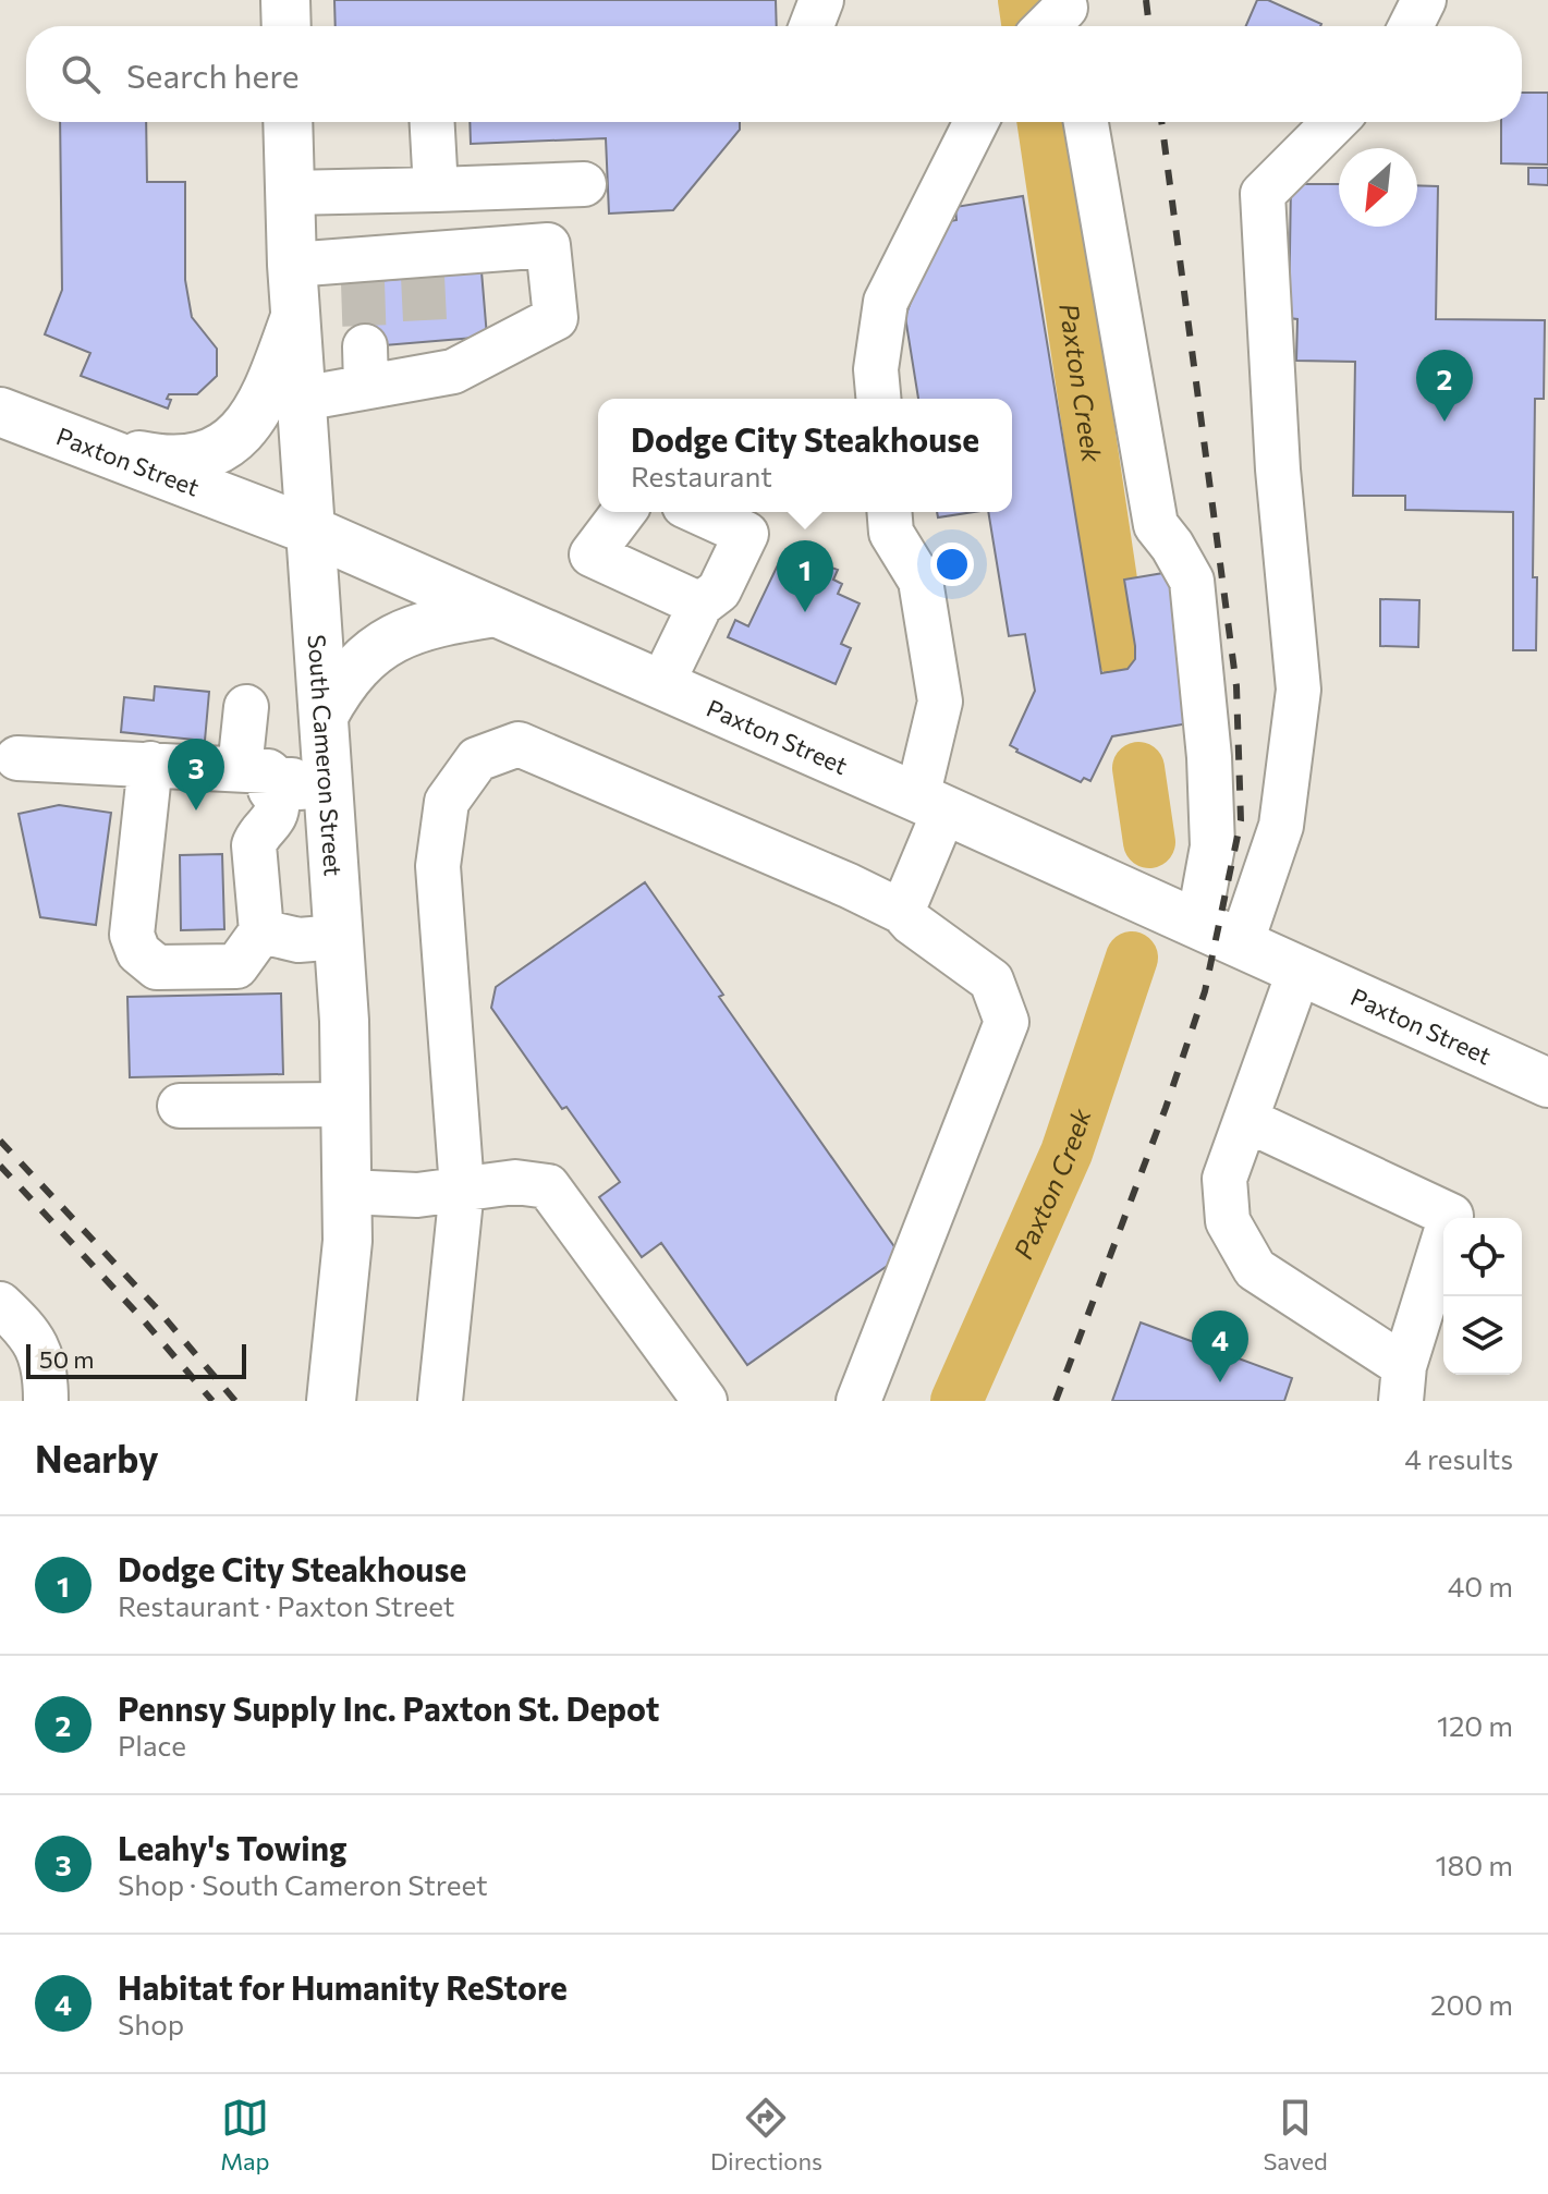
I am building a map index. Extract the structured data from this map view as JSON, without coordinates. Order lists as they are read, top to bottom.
{
  "streets": {
    "main road": ["Paxton Street", "South Cameron Street"]
  },
  "crossings": [
    ["Paxton Street", "South Cameron Street"]
  ],
  "water": ["Paxton Creek"],
  "scale_bar": "50 m",
  "north": "bottom left",
  "page": {
    "search": "Search here",
    "pins": [
      "2",
      "1",
      "3",
      "4"
    ],
    "popup": ["Dodge City Steakhouse", "Restaurant"],
    "scale": "50 m",
    "heading": ["Nearby", "4 results"],
    "list": [
      {
        "mark": "1",
        "name": "Dodge City Steakhouse",
        "note": "Restaurant · Paxton Street",
        "value": "40 m"
      },
      {
        "mark": "2",
        "name": "Pennsy Supply Inc. Paxton St. Depot",
        "note": "Place",
        "value": "120 m"
      },
      {
        "mark": "3",
        "name": "Leahy's Towing",
        "note": "Shop · South Cameron Street",
        "value": "180 m"
      },
      {
        "mark": "4",
        "name": "Habitat for Humanity ReStore",
        "note": "Shop",
        "value": "200 m"
      }
    ],
    "nav": ["Map", "Directions", "Saved"]
  }
}
